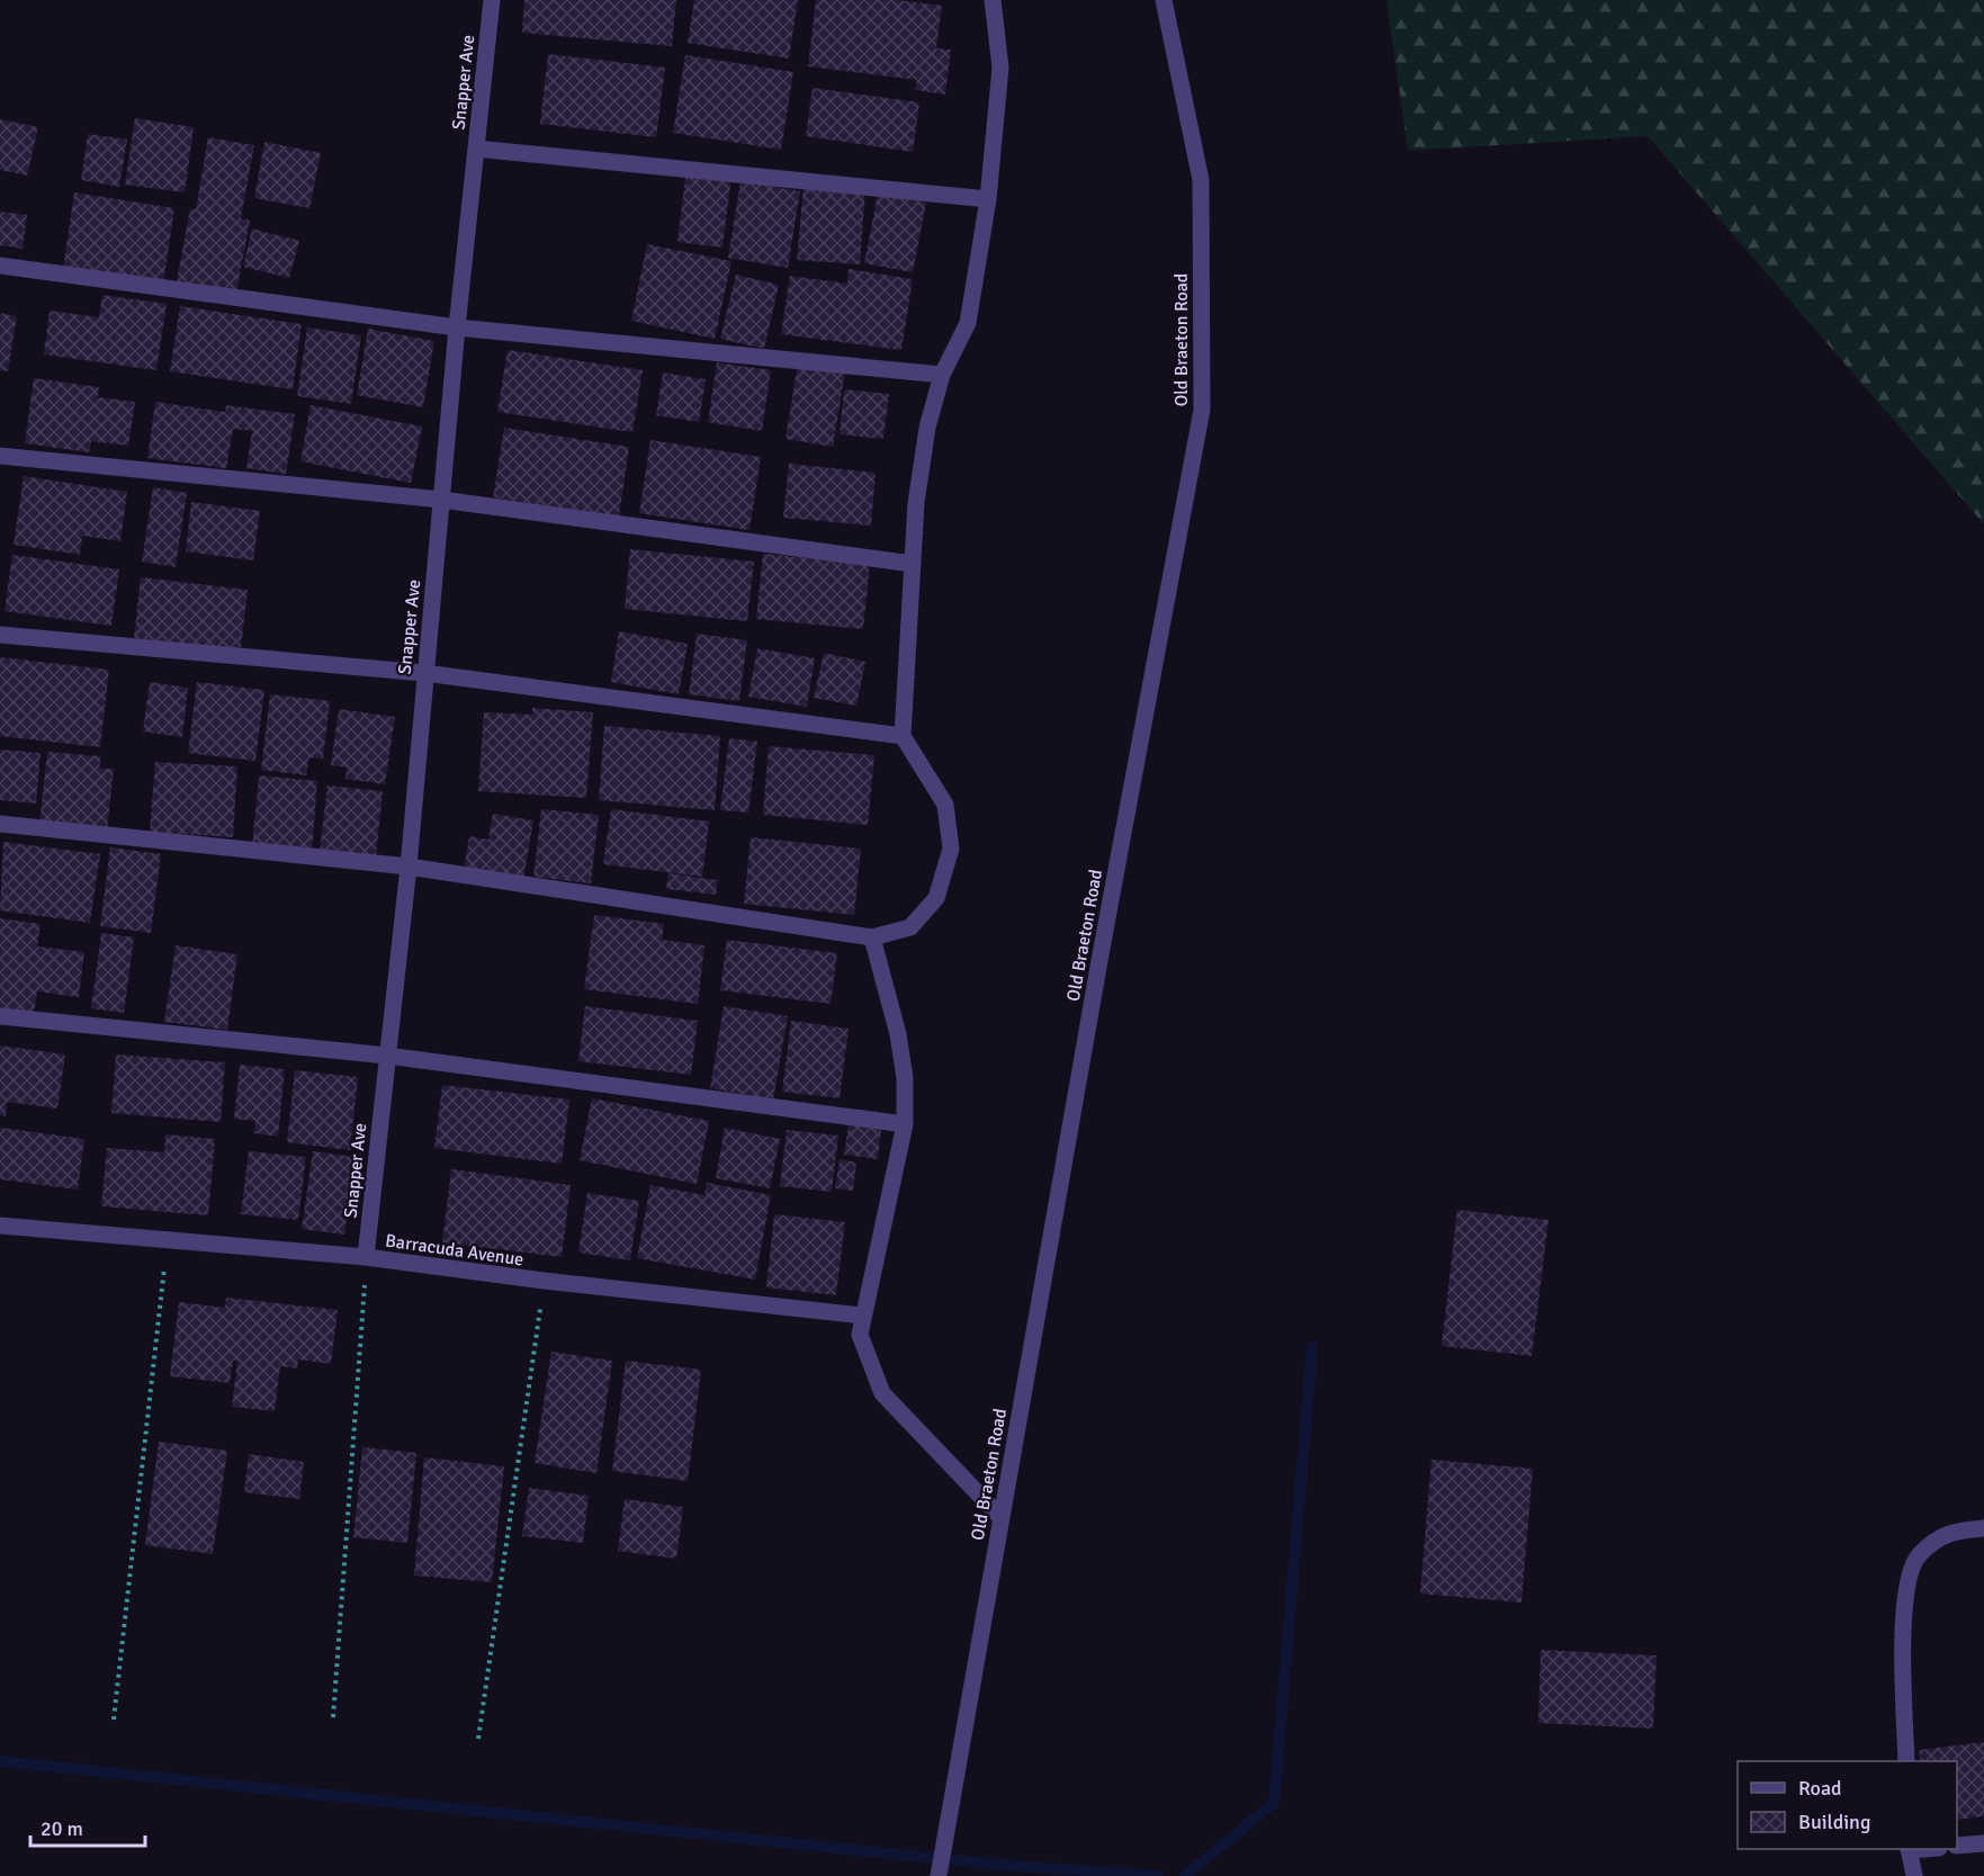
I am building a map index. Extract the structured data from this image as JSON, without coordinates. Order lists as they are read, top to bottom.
{
  "streets": {
    "street": ["Snapper Ave", "Old Braeton Road", "Barracuda Avenue"]
  },
  "crossings": [
    ["Snapper Ave", "Barracuda Avenue"]
  ],
  "legend": ["Road", "Building"],
  "scale_bar": "20 m"
}
